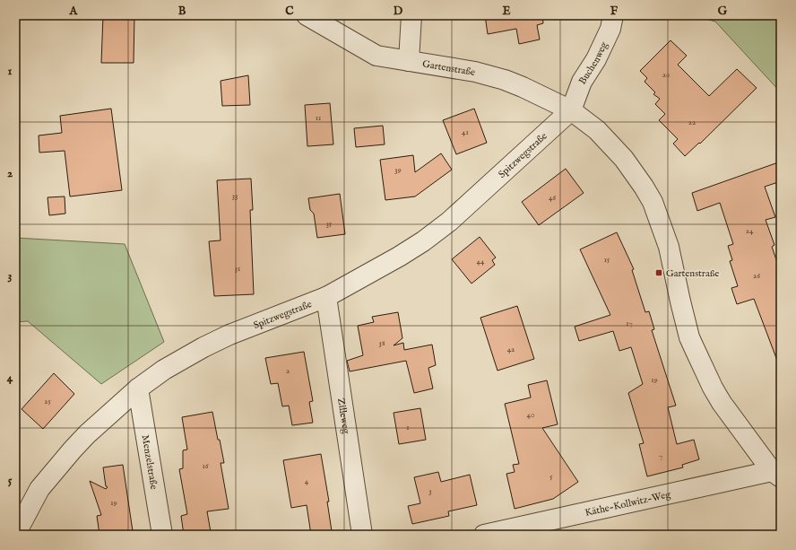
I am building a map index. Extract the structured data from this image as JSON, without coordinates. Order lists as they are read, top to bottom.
{
  "streets": {
    "street": [
      "Buchenweg",
      "Gartenstraße",
      "Spitzwegstraße",
      "Zilleweg",
      "Menzelstraße",
      "Käthe-Kollwitz-Weg"
    ]
  },
  "crossings": [
    ["Buchenweg", "Gartenstraße"],
    ["Buchenweg", "Spitzwegstraße"],
    ["Gartenstraße", "Spitzwegstraße"],
    ["Gartenstraße", "Käthe-Kollwitz-Weg"],
    ["Spitzwegstraße", "Zilleweg"],
    ["Spitzwegstraße", "Menzelstraße"]
  ],
  "places": {
    "transit": ["Gartenstraße"]
  },
  "house_numbers": [
    "20",
    "11",
    "22",
    "41",
    "39",
    "33",
    "46",
    "35",
    "24",
    "15",
    "44",
    "31",
    "26",
    "17",
    "38",
    "42",
    "2",
    "19",
    "25",
    "40",
    "1",
    "7",
    "16",
    "5",
    "4",
    "3",
    "19"
  ],
  "grid": {
    "columns": [
      "A",
      "B",
      "C",
      "D",
      "E",
      "F",
      "G"
    ],
    "rows": [
      "1",
      "2",
      "3",
      "4",
      "5"
    ]
  }
}
